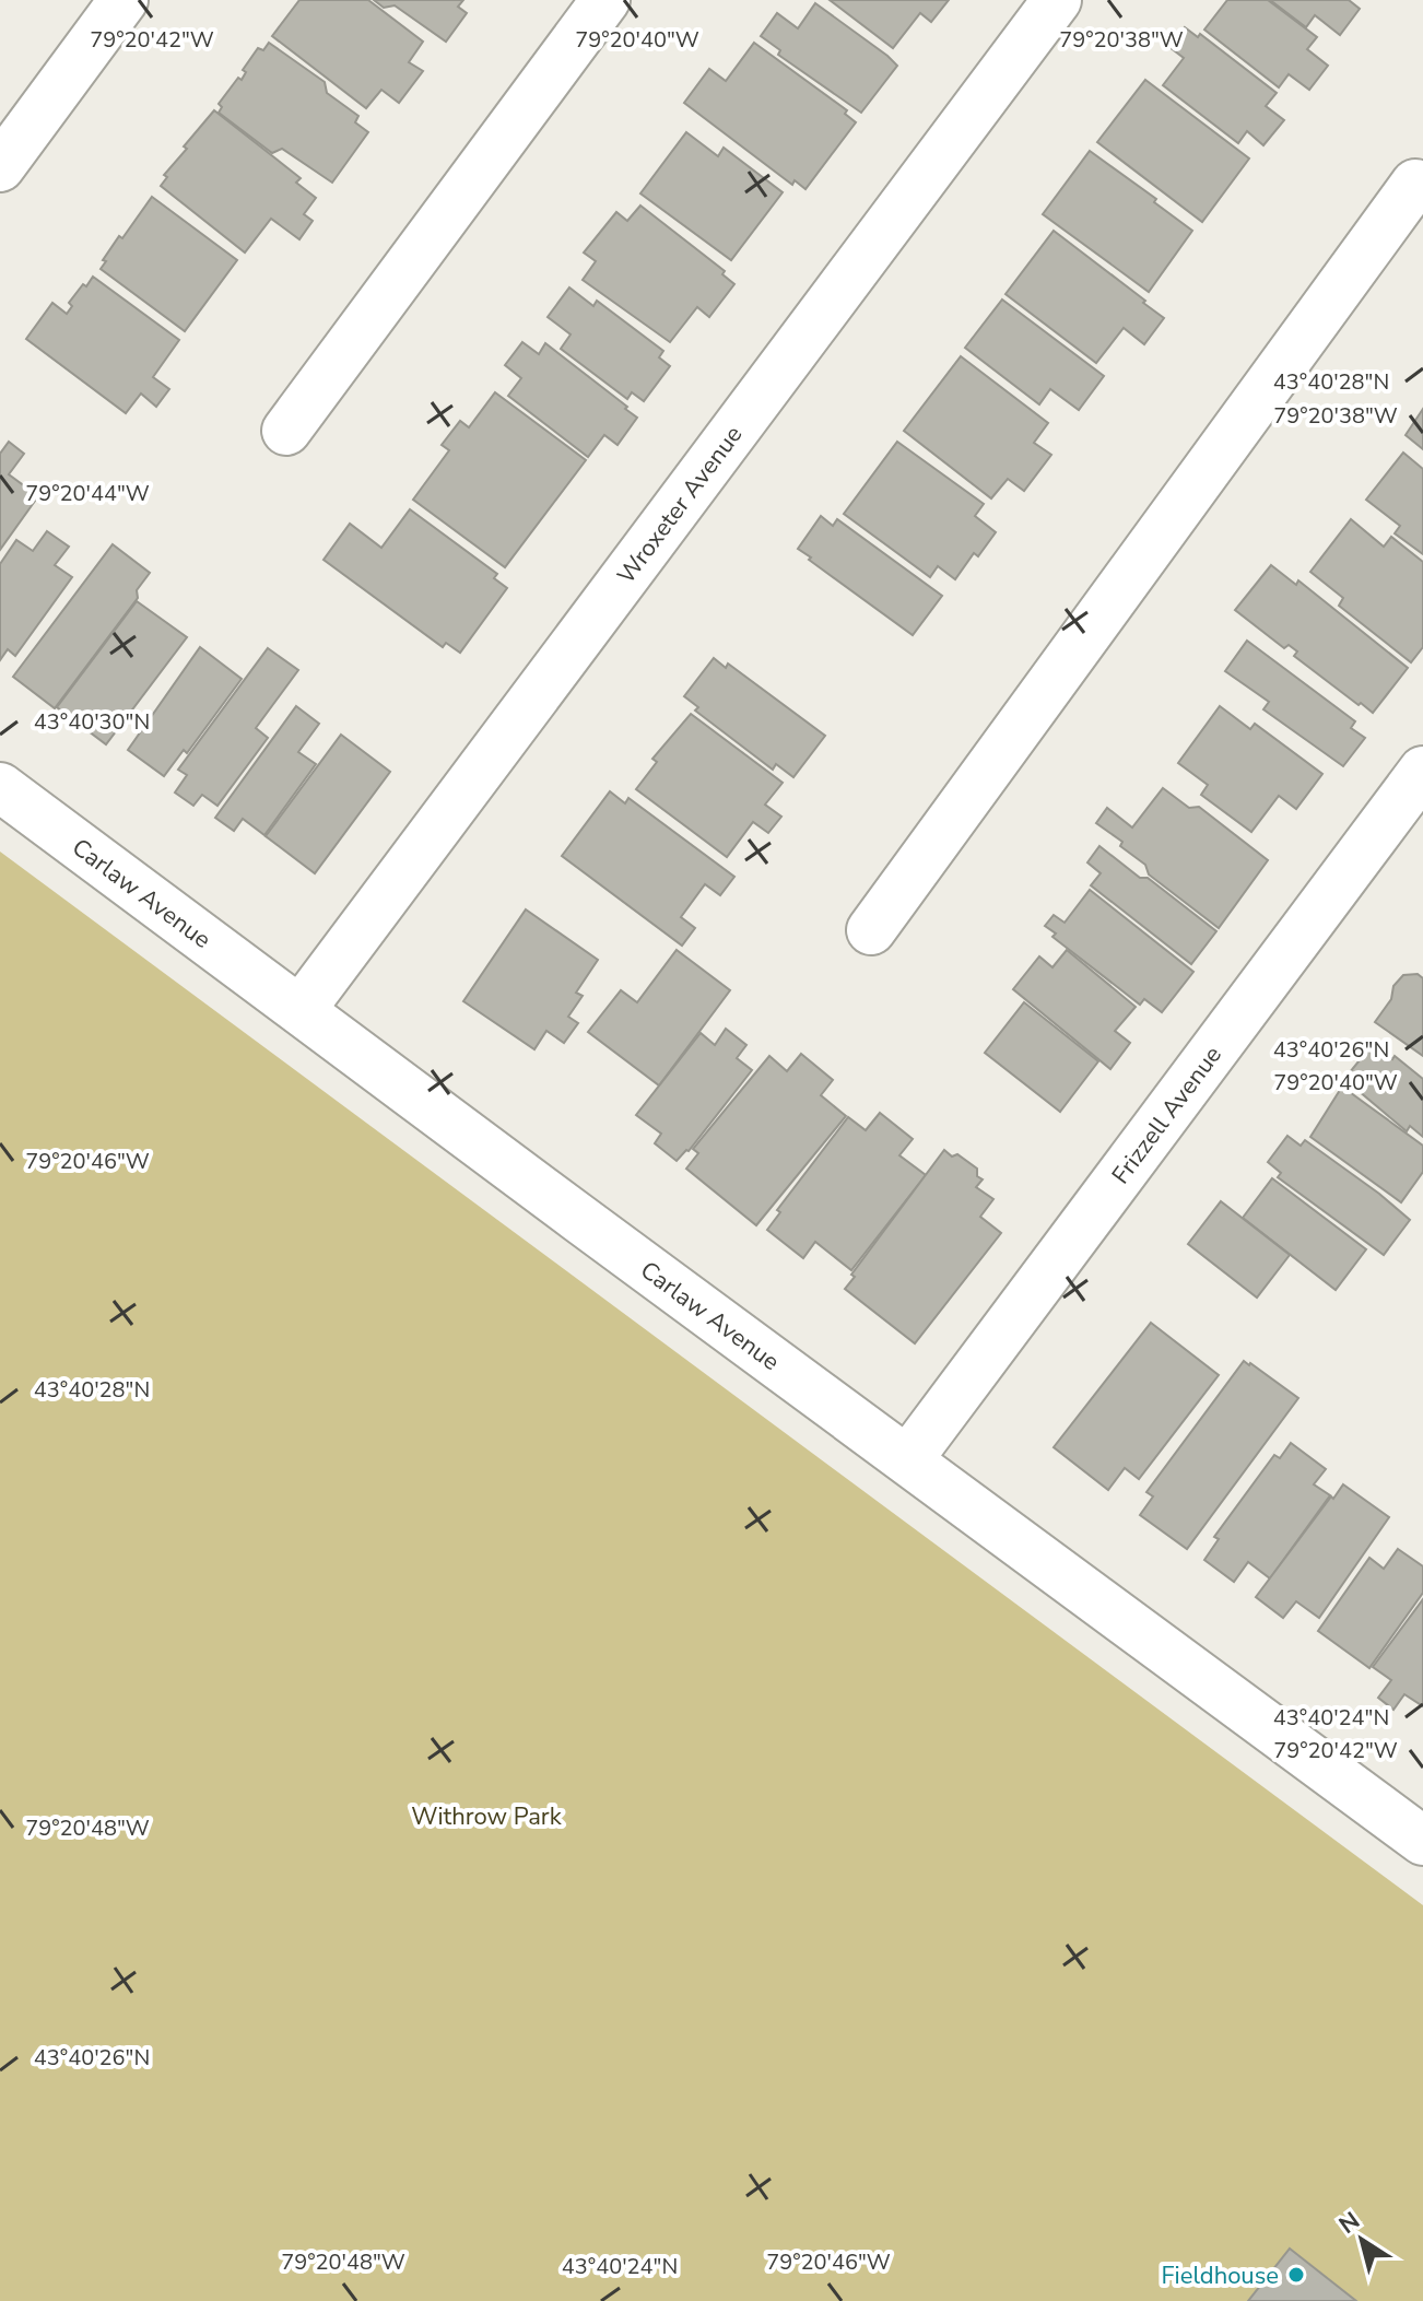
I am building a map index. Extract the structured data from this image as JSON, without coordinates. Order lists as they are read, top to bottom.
{
  "streets": {
    "street": ["Wroxeter Avenue", "Carlaw Avenue", "Frizzell Avenue"]
  },
  "crossings": [
    ["Wroxeter Avenue", "Carlaw Avenue"],
    ["Carlaw Avenue", "Frizzell Avenue"]
  ],
  "parks": ["Withrow Park"],
  "places": ["Fieldhouse"],
  "north": "top left",
  "coordinates": [
    "79°20'42\"W",
    "79°20'40\"W",
    "79°20'38\"W",
    "43°40'28\"N",
    "79°20'44\"W",
    "43°40'30\"N",
    "43°40'26\"N",
    "79°20'46\"W",
    "43°40'24\"N",
    "79°20'48\"W"
  ]
}
